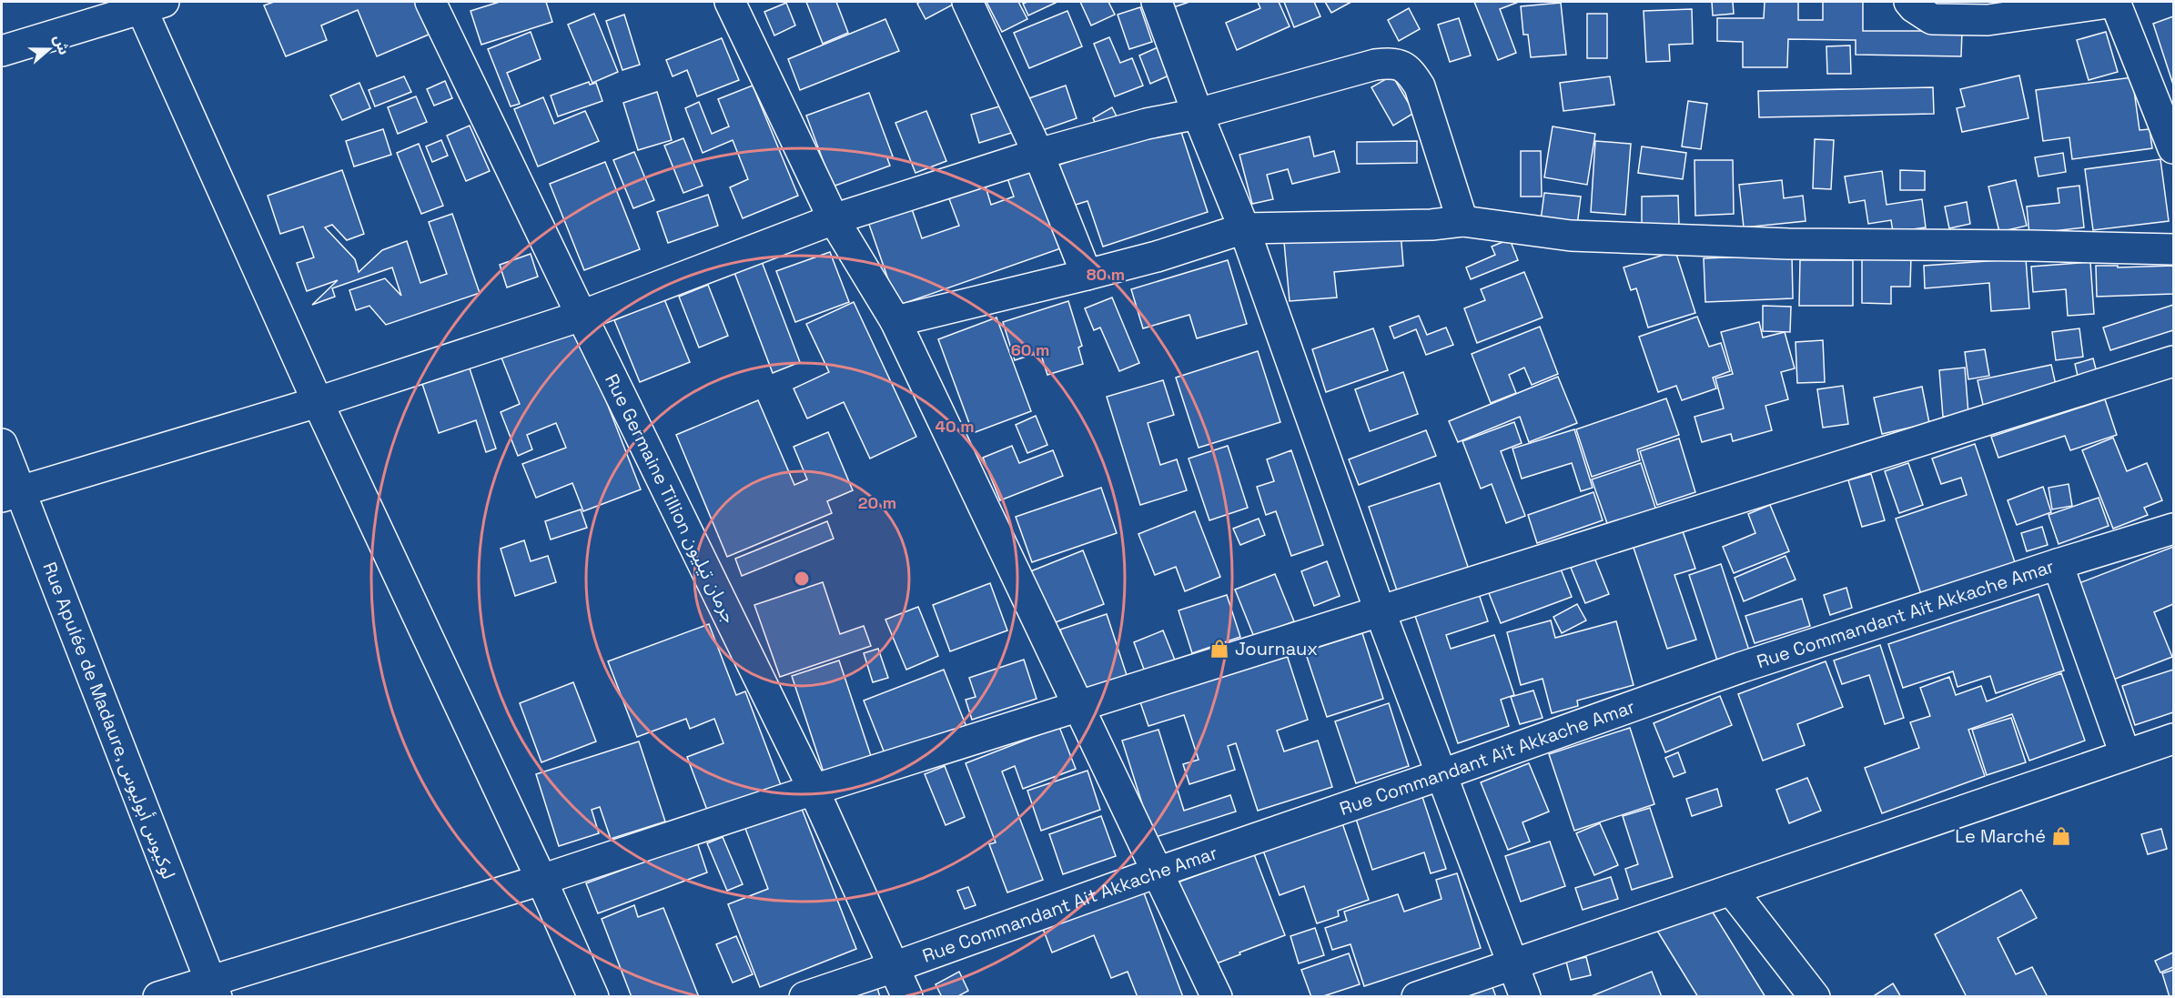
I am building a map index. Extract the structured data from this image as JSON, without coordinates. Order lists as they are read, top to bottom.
{
  "streets": {
    "street": ["Rue Germaine Tillion جرمان تيليون", "Rue Commandant Ait Akkache Amar", "Rue Apulée de Madaure, لوكيوس أبوليوس"]
  },
  "crossings": [
    ["Rue Germaine Tillion جرمان تيليون", "Rue Commandant Ait Akkache Amar"]
  ],
  "places": {
    "shop": ["Journaux", "Le Marché"]
  },
  "north": "right",
  "rings": [
    "80 m",
    "60 m",
    "40 m",
    "20 m"
  ]
}
